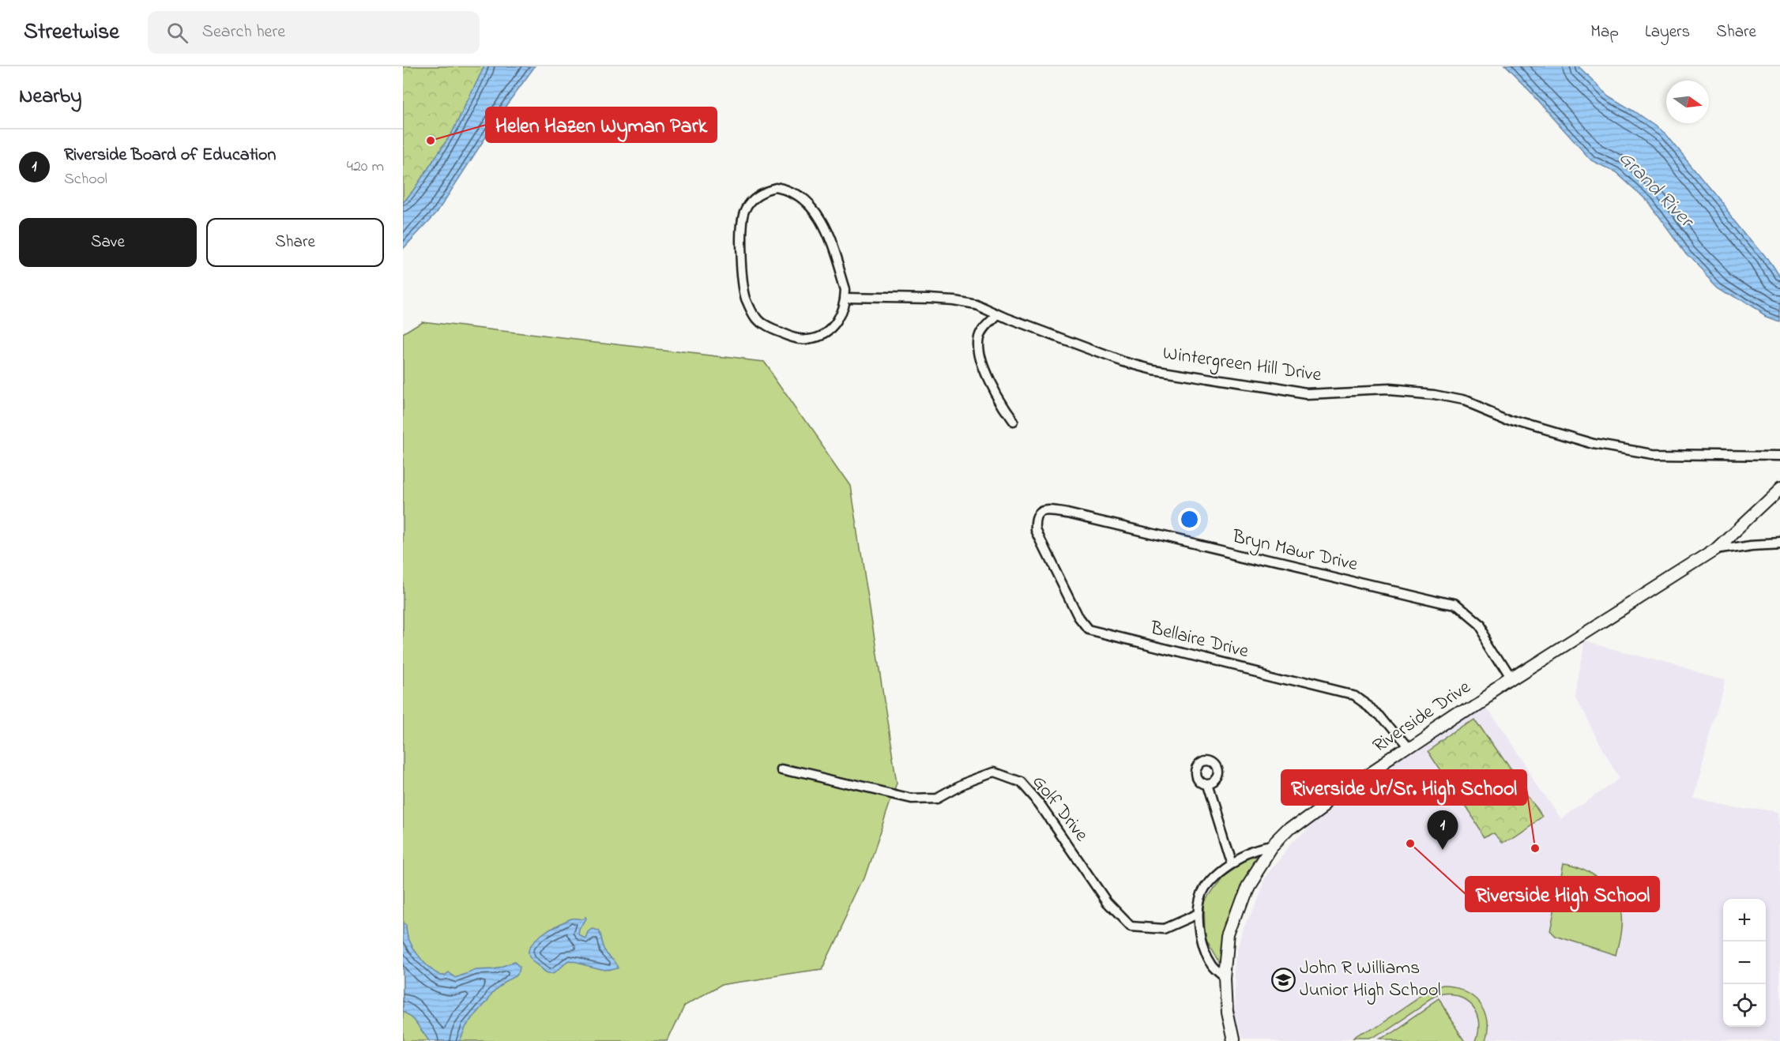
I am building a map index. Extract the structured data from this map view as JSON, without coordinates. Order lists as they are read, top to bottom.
{
  "streets": {
    "main road": ["Riverside Drive"],
    "street": [
      "Wintergreen Hill Drive",
      "Bryn Mawr Drive",
      "Bellaire Drive",
      "Golf Drive"
    ]
  },
  "crossings": [
    ["Bryn Mawr Drive", "Bellaire Drive"],
    ["Bryn Mawr Drive", "Riverside Drive"],
    ["Bellaire Drive", "Riverside Drive"]
  ],
  "water": ["Grand River"],
  "places": {
    "other": ["Helen Hazen Wyman Park", "Riverside High School", "Riverside Jr/Sr. High School"],
    "school or university": ["John R Williams Junior High School"]
  },
  "north": "right",
  "page": {
    "header": "Streetwise",
    "search": "Search here",
    "nav": ["Map", "Layers", "Share"],
    "heading": "Nearby",
    "list": [
      {
        "mark": "1",
        "name": "Riverside Board of Education",
        "note": "School",
        "value": "420 m"
      }
    ],
    "buttons": ["Save", "Share"],
    "pins": "1",
    "map_buttons": ["+", "−"]
  }
}
